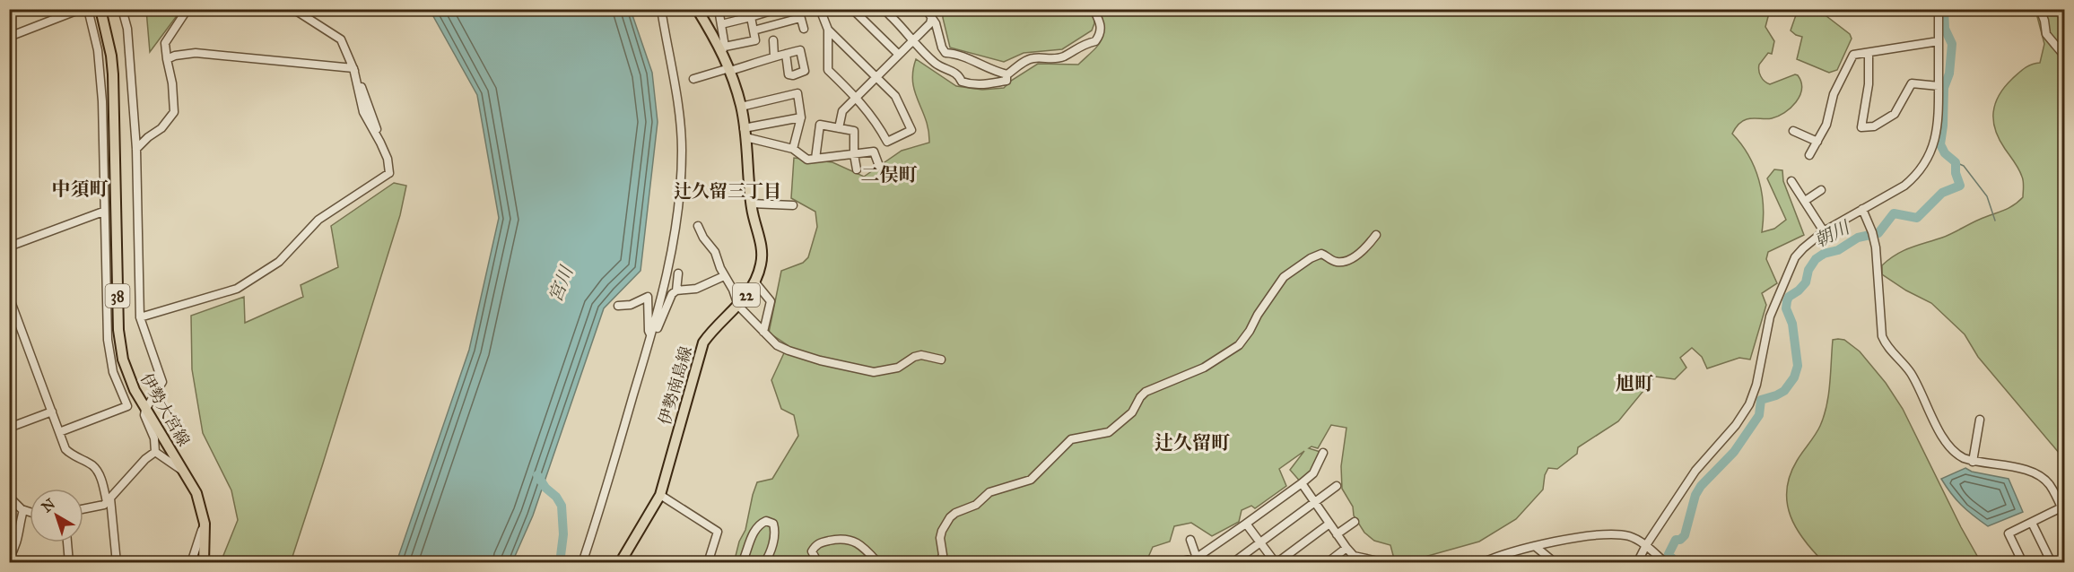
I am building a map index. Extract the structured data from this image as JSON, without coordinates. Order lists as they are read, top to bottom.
{
  "streets": {
    "main road": [
      "22",
      "38",
      "伊勢南島線",
      "伊勢大宮線"
    ]
  },
  "districts": [
    "二俣町",
    "中須町",
    "辻久留三丁目",
    "旭町",
    "辻久留町"
  ],
  "water": ["朝川", "宮川"],
  "north": "top left"
}
